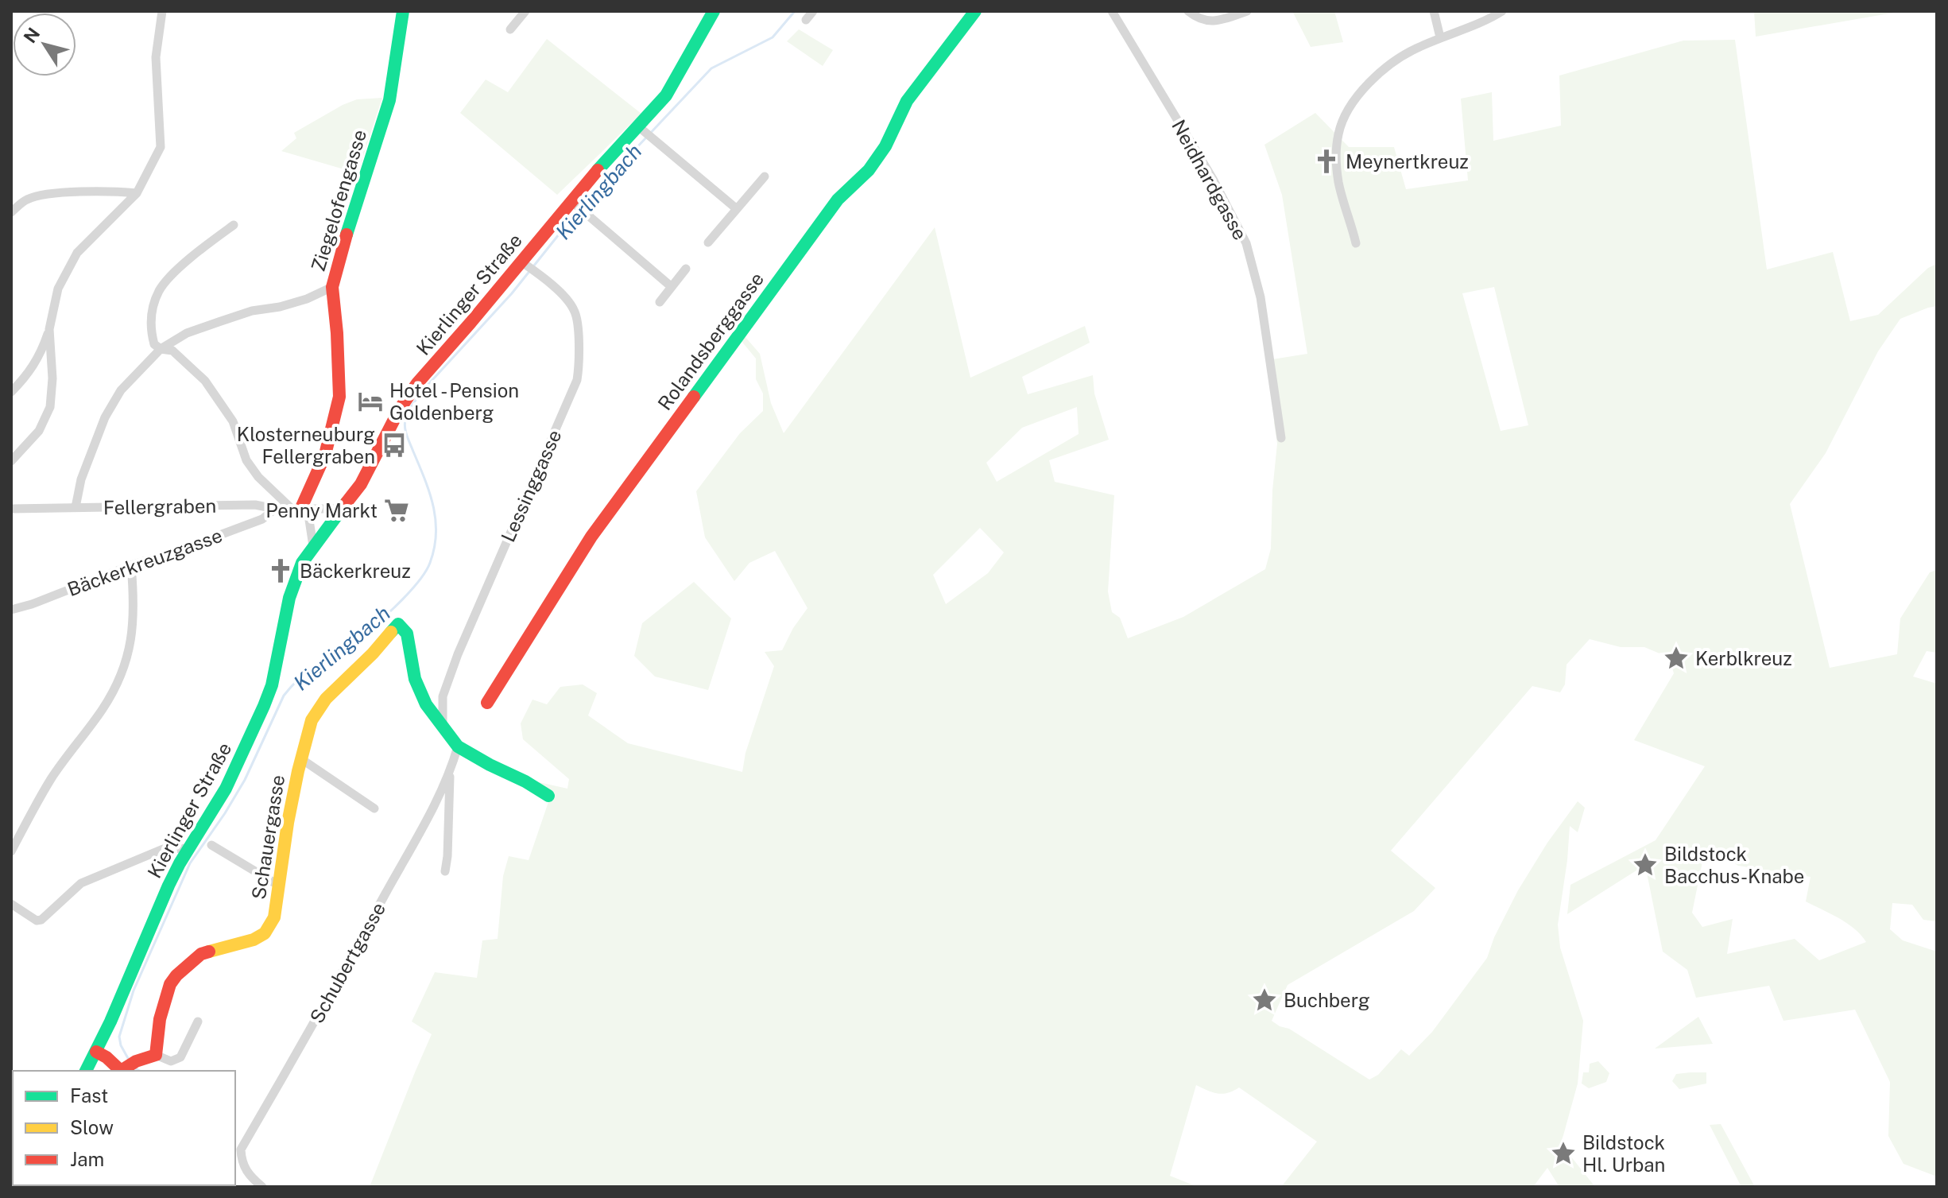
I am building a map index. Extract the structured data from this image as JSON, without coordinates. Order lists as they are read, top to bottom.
{
  "streets": {
    "street": [
      "Neidhardgasse",
      "Ziegelofengasse",
      "Kierlinger Straße",
      "Rolandsberggasse",
      "Lessinggasse",
      "Fellergraben",
      "Bäckerkreuzgasse",
      "Schauergasse",
      "Schubertgasse"
    ]
  },
  "crossings": [
    ["Ziegelofengasse", "Fellergraben"],
    ["Kierlinger Straße", "Lessinggasse"],
    ["Kierlinger Straße", "Fellergraben"],
    ["Lessinggasse", "Schauergasse"],
    ["Fellergraben", "Bäckerkreuzgasse"]
  ],
  "water": ["Kierlingbach"],
  "places": {
    "church": ["Meynertkreuz", "Bäckerkreuz"],
    "hotel": ["Hotel - Pension Goldenberg"],
    "bus stop": ["Klosterneuburg Fellergraben"],
    "supermarket": ["Penny Markt"],
    "place": [
      "Kerblkreuz",
      "Bildstock Bacchus-Knabe",
      "Buchberg",
      "Bildstock Hl. Urban"
    ]
  },
  "legend": ["Fast", "Slow", "Jam"],
  "north": "top left"
}
